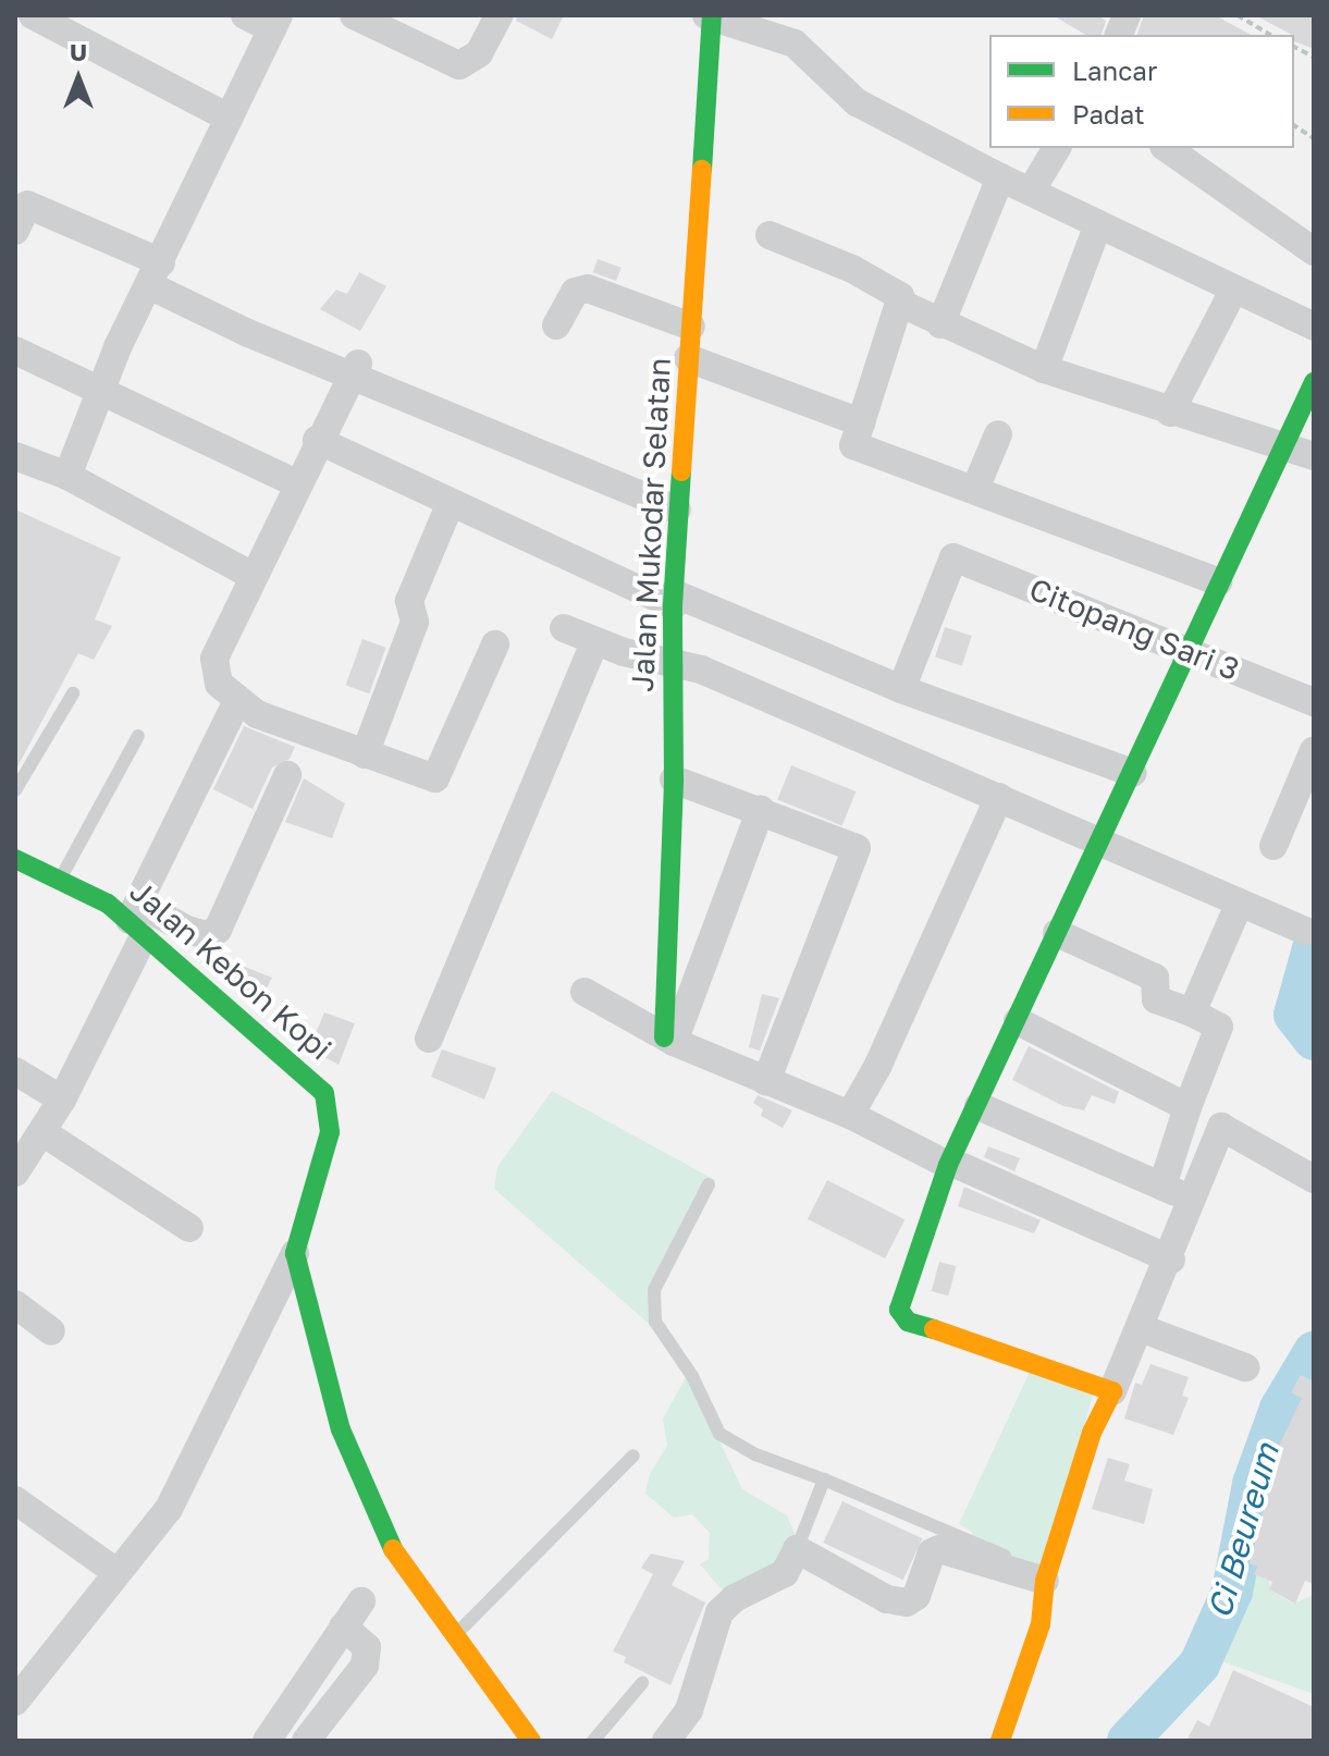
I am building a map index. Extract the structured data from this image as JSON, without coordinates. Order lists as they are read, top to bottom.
{
  "streets": {
    "street": ["Jalan Mukodar Selatan", "Citopang Sari 3", "Jalan Kebon Kopi"]
  },
  "water": ["Ci Beureum"],
  "legend": ["Lancar", "Padat"],
  "north": "top"
}
